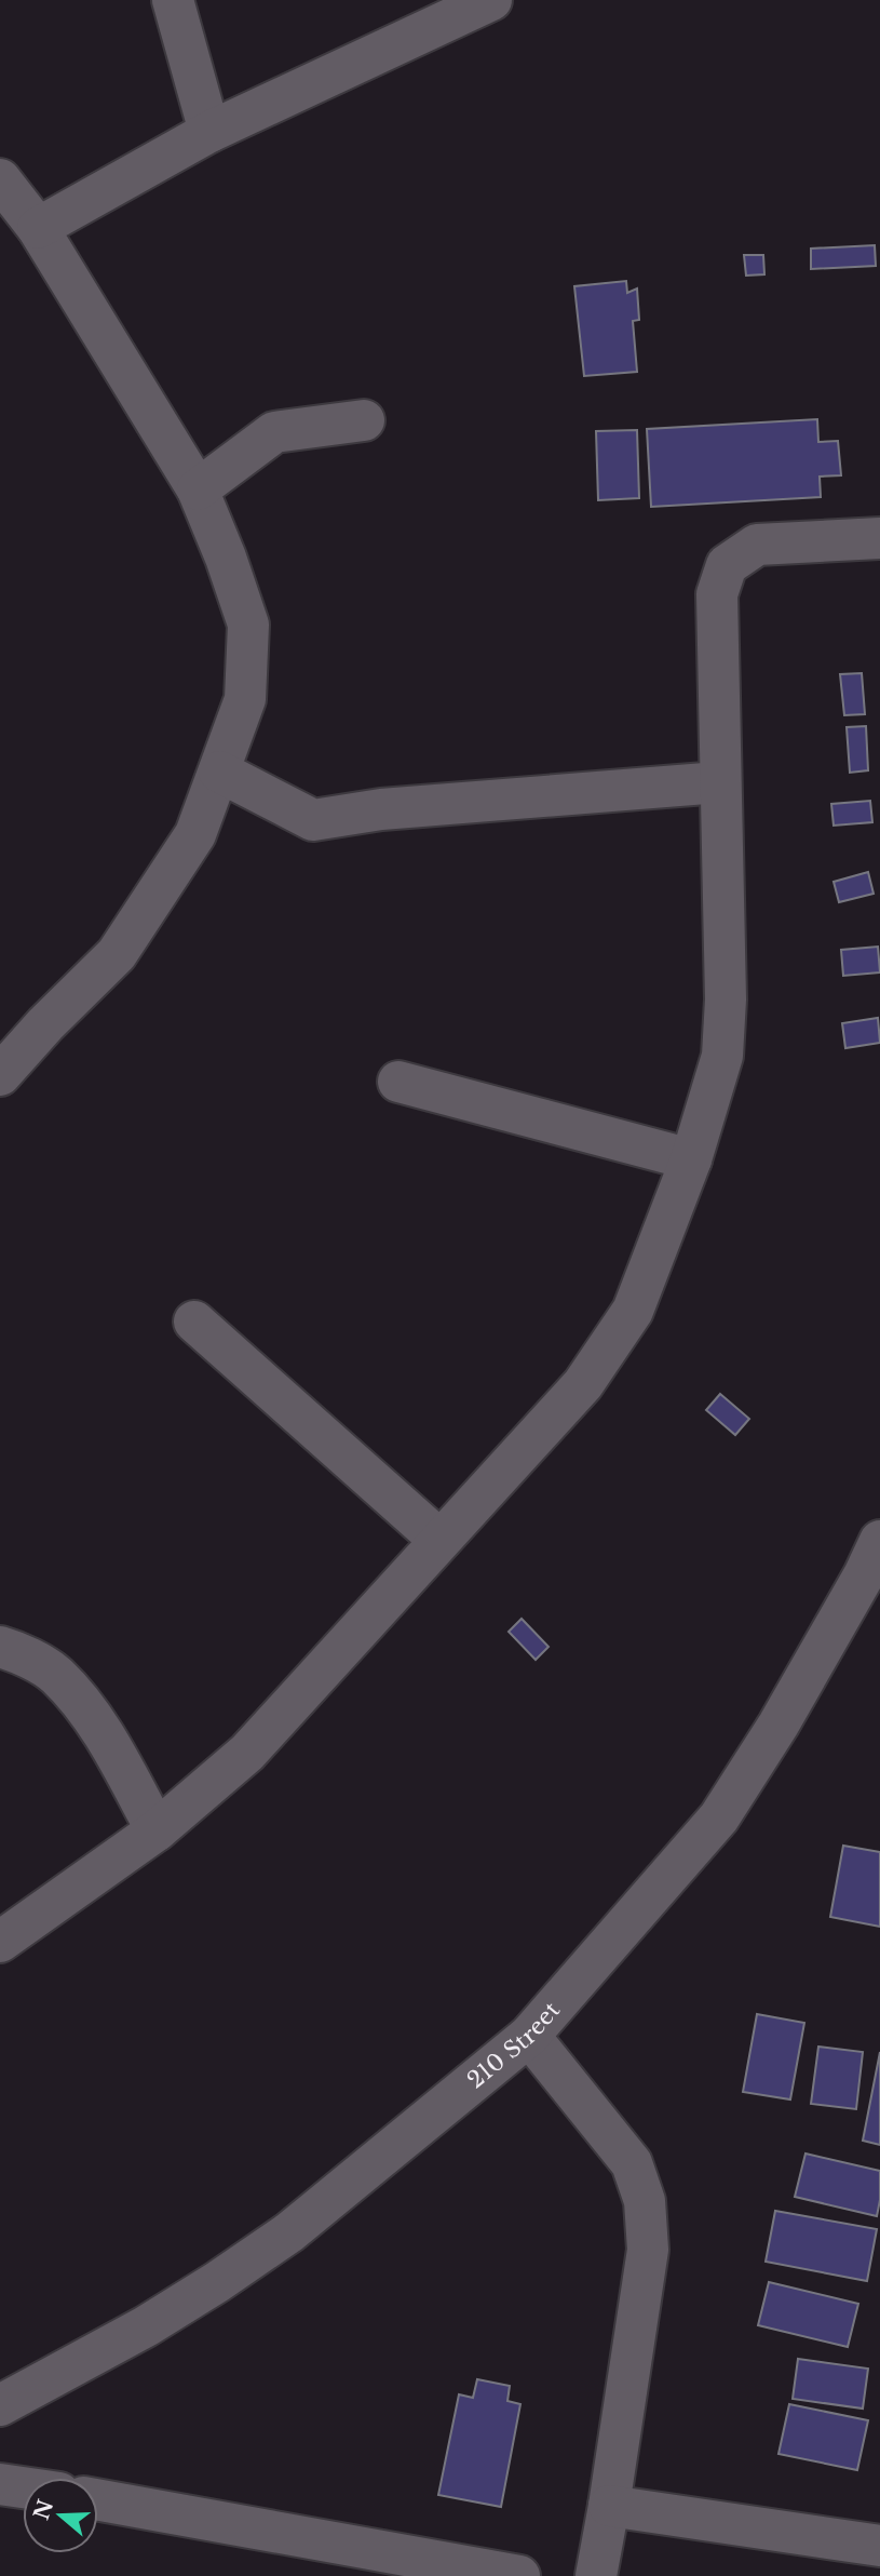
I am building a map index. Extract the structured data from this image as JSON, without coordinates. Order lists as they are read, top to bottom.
{
  "streets": {
    "street": ["210 Street"]
  },
  "north": "left"
}
